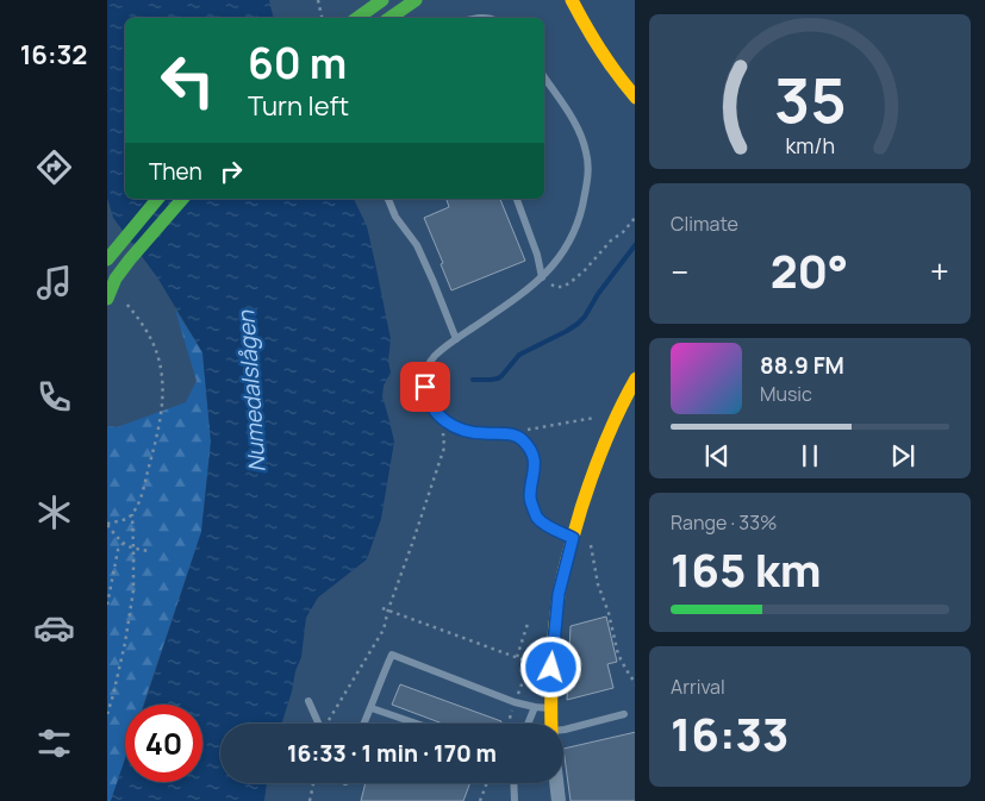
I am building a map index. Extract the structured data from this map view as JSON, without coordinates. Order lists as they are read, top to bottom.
{
  "water": ["Numedalslågen"],
  "page": {
    "tabs": "16:32",
    "turn": ["60 m", "Turn left"],
    "then": "Then",
    "tile": [
      "Climate",
      ["Range · 33%", "165 km"],
      ["Arrival", "16:33"]
    ],
    "heat": ["−", "20°", "+"],
    "song": ["88.9 FM", "Music"],
    "limit": "40",
    "trip": "16:33 · 1 min · 170 m",
    "gauge": ["35", "km/h"]
  }
}
